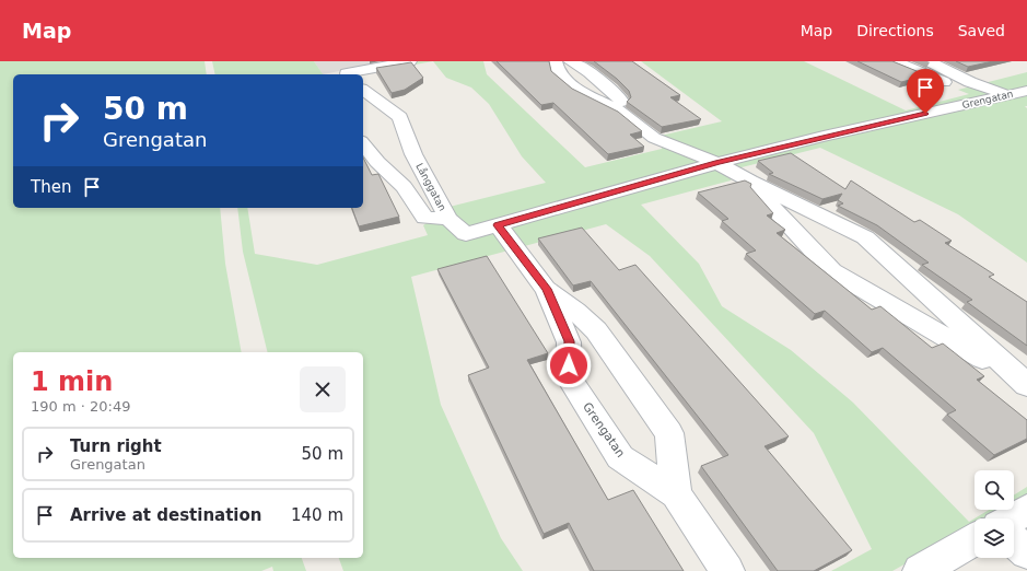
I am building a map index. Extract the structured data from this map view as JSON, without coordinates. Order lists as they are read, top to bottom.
{
  "streets": {
    "street": ["Grengatan", "Långgatan"]
  },
  "crossings": [
    ["Grengatan", "Långgatan"]
  ],
  "page": {
    "header": "Map",
    "nav": ["Map", "Directions", "Saved"],
    "turn": ["50 m", "Grengatan"],
    "then": "Then",
    "heading": ["1 min", "190 m · 20:49"],
    "list": [
      {
        "name": "Turn right",
        "note": "Grengatan",
        "value": "50 m"
      },
      {
        "name": "Arrive at destination",
        "value": "140 m"
      }
    ]
  }
}
